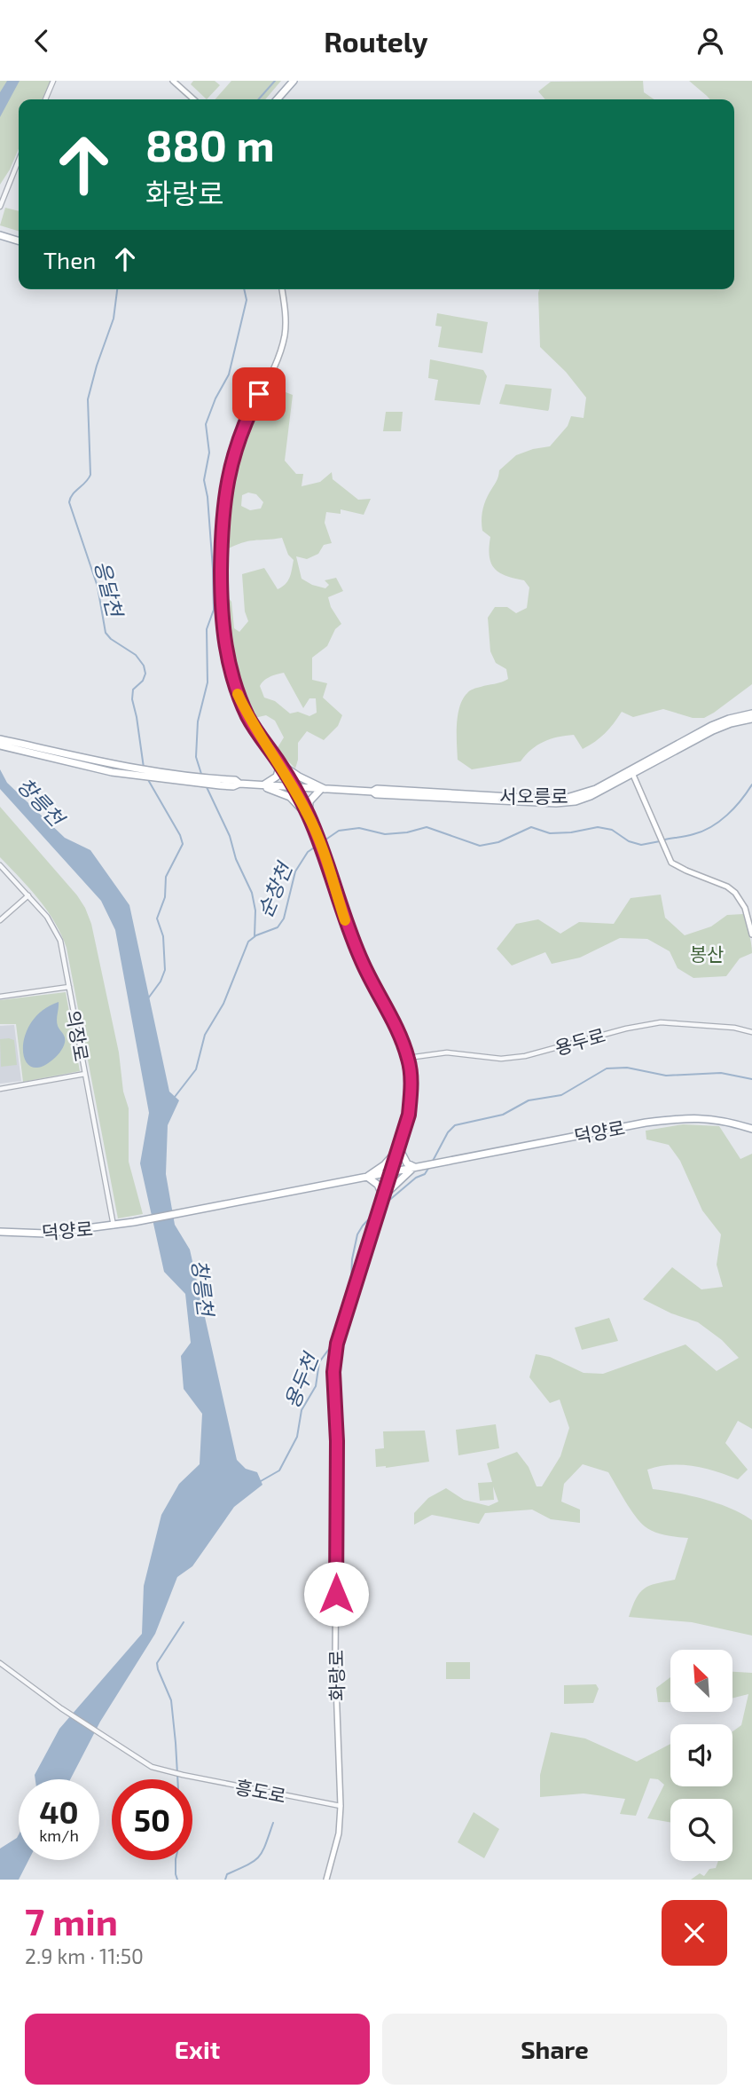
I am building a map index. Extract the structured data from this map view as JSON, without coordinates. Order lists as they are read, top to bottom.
{
  "streets": {
    "main road": ["서오릉로", "덕양로", "화랑로"],
    "street": ["의장로", "용두로", "흥도로"]
  },
  "crossings": [
    ["의장로", "덕양로"],
    ["화랑로", "흥도로"]
  ],
  "water": [
    "응달천",
    "창릉천",
    "순창천",
    "용두천"
  ],
  "parks": ["봉산"],
  "north": "top left",
  "page": {
    "header": "Routely",
    "turn": ["880 m", "화랑로"],
    "then": "Then",
    "speed": "40 km/h",
    "limit": "50",
    "heading": ["7 min", "2.9 km · 11:50"],
    "buttons": ["Exit", "Share"]
  }
}
